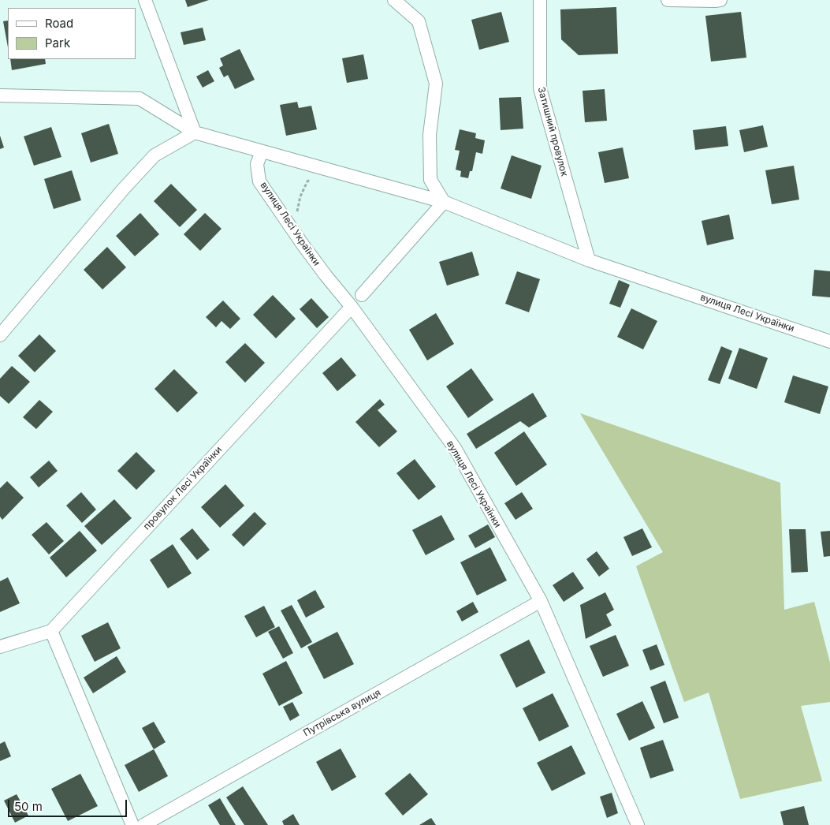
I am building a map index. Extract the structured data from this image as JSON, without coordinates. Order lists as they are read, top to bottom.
{
  "streets": {
    "street": [
      "Затишний провулок",
      "вулиця Лесі Українки",
      "провулок Лесі Українки",
      "Путрівська вулиця"
    ]
  },
  "crossings": [
    ["Затишний провулок", "вулиця Лесі Українки"],
    ["вулиця Лесі Українки", "провулок Лесі Українки"],
    ["вулиця Лесі Українки", "Путрівська вулиця"]
  ],
  "legend": ["Road", "Park"],
  "scale_bar": "50 m"
}
